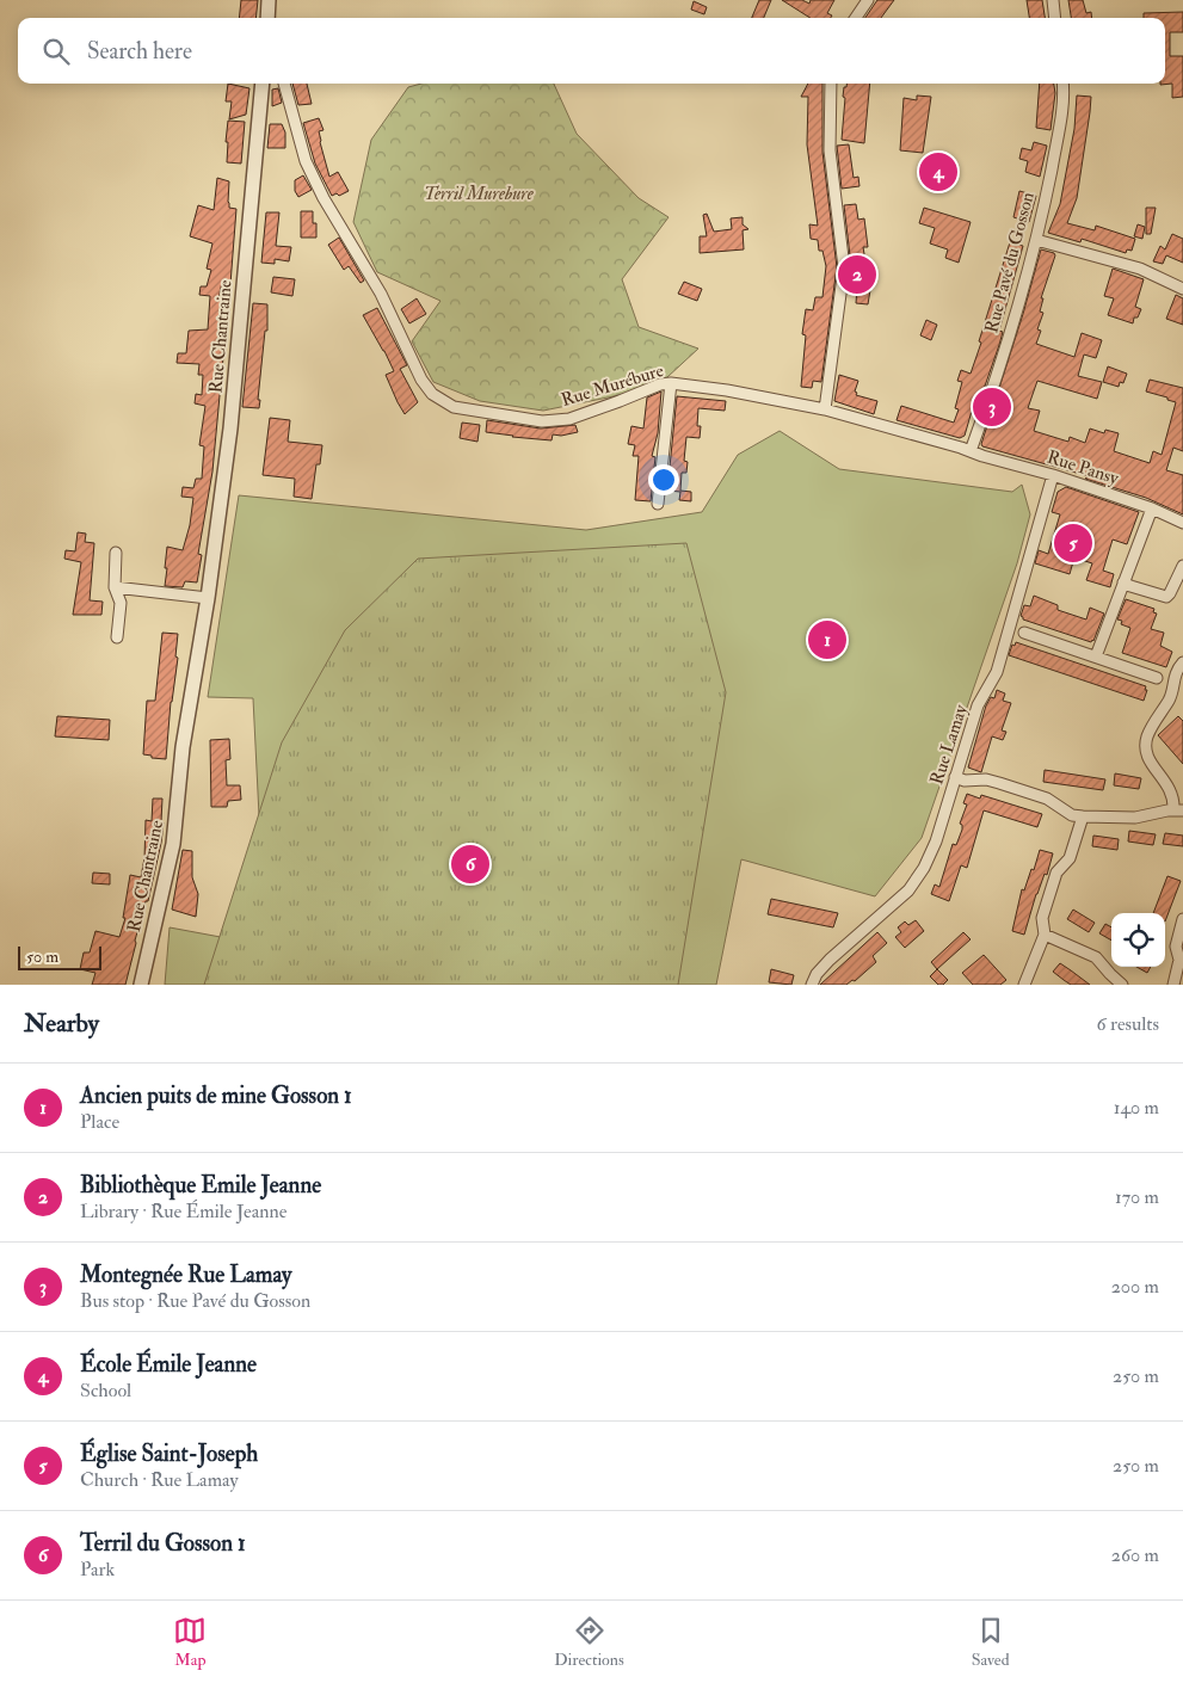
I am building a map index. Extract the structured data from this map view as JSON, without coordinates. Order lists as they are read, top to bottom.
{
  "streets": {
    "street": [
      "Rue Pavé du Gosson",
      "Rue Chantraine",
      "Rue Murébure",
      "Rue Pansy",
      "Rue Lamay"
    ]
  },
  "crossings": [
    ["Rue Pavé du Gosson", "Rue Murébure"],
    ["Rue Pavé du Gosson", "Rue Pansy"],
    ["Rue Murébure", "Rue Pansy"],
    ["Rue Pansy", "Rue Lamay"]
  ],
  "parks": ["Terril Murebure"],
  "scale_bar": "50 m",
  "page": {
    "search": "Search here",
    "pins": [
      "4",
      "2",
      "3",
      "5",
      "1",
      "6"
    ],
    "scale": "50 m",
    "heading": ["Nearby", "6 results"],
    "list": [
      {
        "mark": "1",
        "name": "Ancien puits de mine Gosson 1",
        "note": "Place",
        "value": "140 m"
      },
      {
        "mark": "2",
        "name": "Bibliothèque Emile Jeanne",
        "note": "Library · Rue Émile Jeanne",
        "value": "170 m"
      },
      {
        "mark": "3",
        "name": "Montegnée Rue Lamay",
        "note": "Bus stop · Rue Pavé du Gosson",
        "value": "200 m"
      },
      {
        "mark": "4",
        "name": "École Émile Jeanne",
        "note": "School",
        "value": "250 m"
      },
      {
        "mark": "5",
        "name": "Église Saint-Joseph",
        "note": "Church · Rue Lamay",
        "value": "250 m"
      },
      {
        "mark": "6",
        "name": "Terril du Gosson 1",
        "note": "Park",
        "value": "260 m"
      }
    ],
    "nav": ["Map", "Directions", "Saved"]
  }
}
